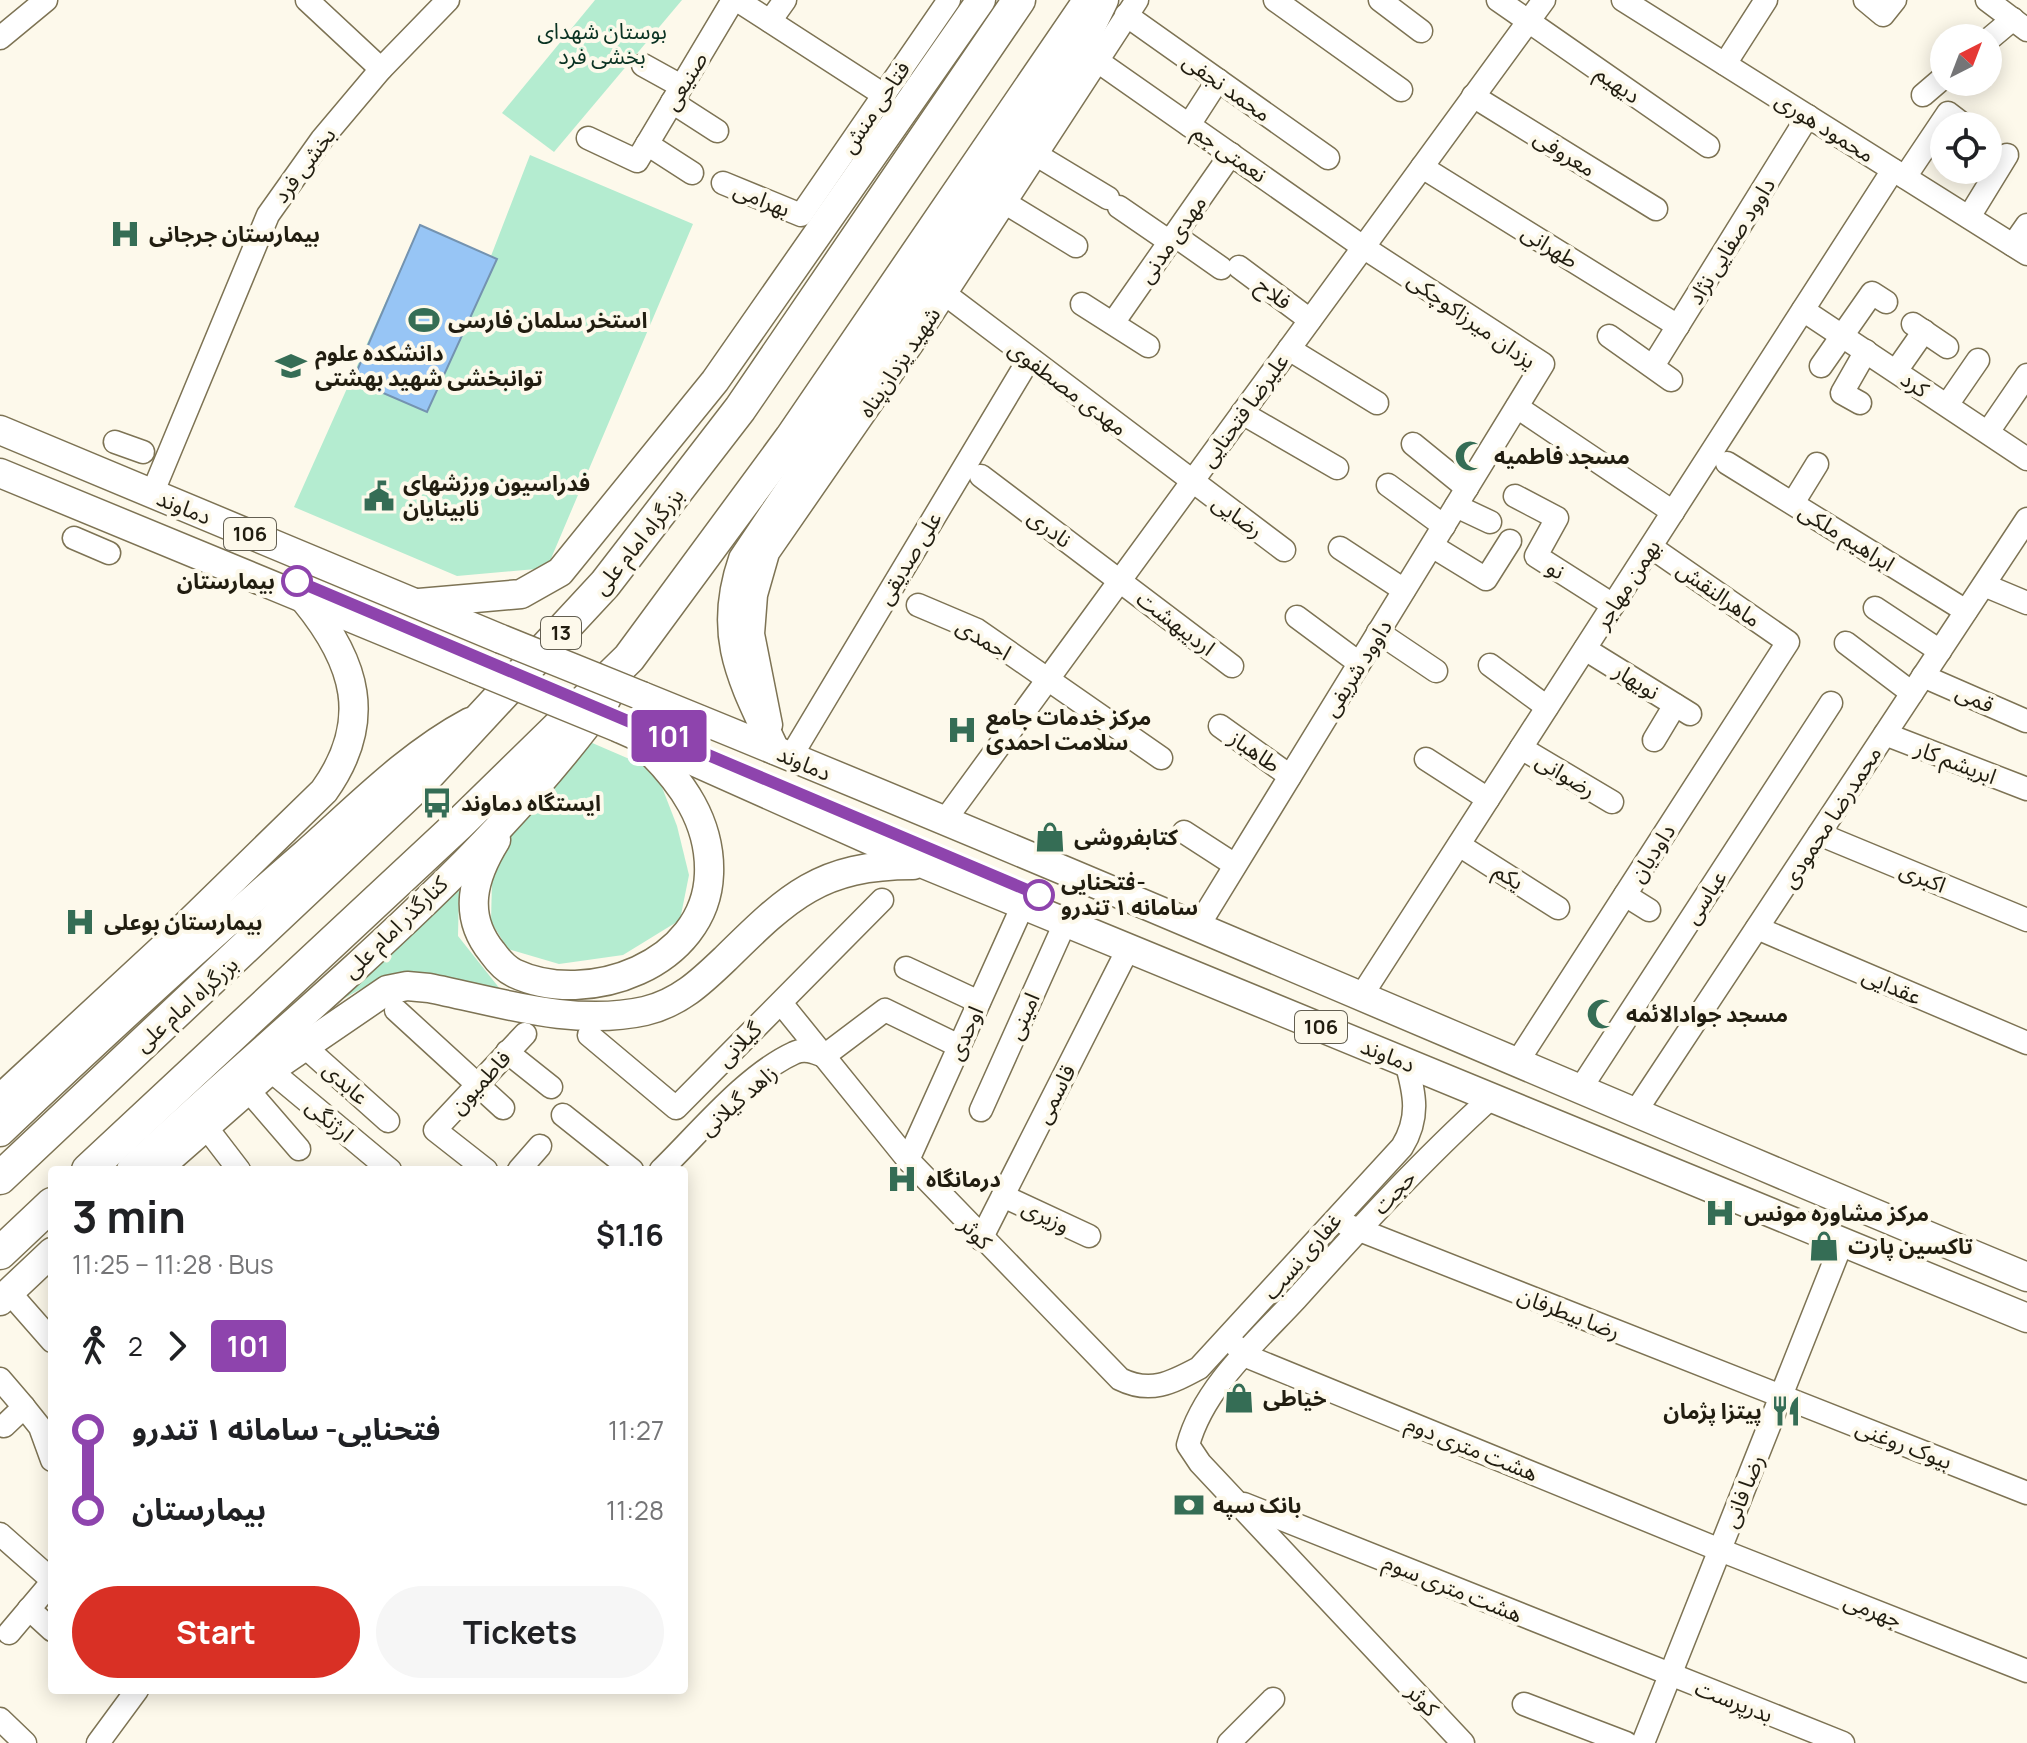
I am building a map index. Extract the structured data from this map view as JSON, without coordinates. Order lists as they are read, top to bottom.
{
  "streets": {
    "highway": ["بزرگراه امام علی", "13"],
    "main road": ["دماوند", "106", "کنارگذر امام علی"],
    "street": [
      "صنیعی",
      "دیهیم",
      "محمد نجفی",
      "فتاحی منش",
      "محمود هوری",
      "نعمتی جم",
      "معروفی",
      "بخشی فرد",
      "بهرامی",
      "مهدی مدنی",
      "داوود صفایی نژاد",
      "طهرانی",
      "فلاح",
      "یزدان میرزاکوچکی",
      "شهید یزدان‌پناه",
      "کرد",
      "مهدی مصطفوی",
      "علیرضا فتحنایی",
      "رضایی",
      "نادری",
      "ابراهیم ملکی",
      "علی صدیقی",
      "نو",
      "بهمن مهاجر",
      "ماهرالنقش",
      "اردیبهشت",
      "احمدی",
      "داوود شریفی",
      "نویهار",
      "قمی",
      "طاهباز",
      "ابریشم کار",
      "رضوانی",
      "محمدرضا محمودی",
      "داودیان",
      "یکم",
      "اکبری",
      "عباسی",
      "عقدایی",
      "امینی",
      "اوحدی",
      "گیلانی",
      "فاطمیون",
      "عابدی",
      "قاسمی",
      "زاهد گیلانی",
      "ارژنگی",
      "حجت",
      "وزیری",
      "کوثر",
      "غفاری نسب",
      "رضا بیطرفان",
      "بیوک روغنی",
      "هشت متری دوم",
      "رضا فانی",
      "هشت متری سوم",
      "جهرمی",
      "بدرپرست"
    ]
  },
  "crossings": [
    ["دیهیم", "علیرضا فتحنایی"],
    ["محمد نجفی", "شهید یزدان‌پناه"],
    ["فتاحی منش", "بهرامی"],
    ["محمود هوری", "داوود صفایی نژاد"],
    ["محمود هوری", "بهمن مهاجر"],
    ["نعمتی جم", "مهدی مدنی"],
    ["نعمتی جم", "یزدان میرزاکوچکی"],
    ["نعمتی جم", "شهید یزدان‌پناه"],
    ["نعمتی جم", "علیرضا فتحنایی"],
    ["معروفی", "علیرضا فتحنایی"],
    ["بخشی فرد", "دماوند"],
    ["مهدی مدنی", "فلاح"],
    ["داوود صفایی نژاد", "طهرانی"],
    ["طهرانی", "علیرضا فتحنایی"],
    ["فلاح", "شهید یزدان‌پناه"],
    ["فلاح", "علیرضا فتحنایی"],
    ["یزدان میرزاکوچکی", "علیرضا فتحنایی"],
    ["یزدان میرزاکوچکی", "داوود شریفی"],
    ["شهید یزدان‌پناه", "مهدی مصطفوی"],
    ["شهید یزدان‌پناه", "دماوند"],
    ["شهید یزدان‌پناه", "علی صدیقی"],
    ["کرد", "بهمن مهاجر"],
    ["مهدی مصطفوی", "علیرضا فتحنایی"],
    ["مهدی مصطفوی", "رضایی"],
    ["مهدی مصطفوی", "علی صدیقی"],
    ["علیرضا فتحنایی", "دماوند"],
    ["علیرضا فتحنایی", "رضایی"],
    ["علیرضا فتحنایی", "نادری"],
    ["علیرضا فتحنایی", "اردیبهشت"],
    ["علیرضا فتحنایی", "احمدی"],
    ["دماوند", "علی صدیقی"],
    ["دماوند", "بهمن مهاجر"],
    ["دماوند", "داوود شریفی"],
    ["دماوند", "محمدرضا محمودی"],
    ["دماوند", "داودیان"],
    ["دماوند", "عباسی"],
    ["دماوند", "امینی"],
    ["دماوند", "اوحدی"],
    ["دماوند", "قاسمی"],
    ["دماوند", "حجت"],
    ["دماوند", "غفاری نسب"],
    ["دماوند", "رضا فانی"],
    ["نادری", "اردیبهشت"],
    ["ابراهیم ملکی", "محمدرضا محمودی"],
    ["نو", "بهمن مهاجر"],
    ["بهمن مهاجر", "ماهرالنقش"],
    ["بهمن مهاجر", "نویهار"],
    ["بهمن مهاجر", "رضوانی"],
    ["بهمن مهاجر", "یکم"],
    ["ماهرالنقش", "داودیان"],
    ["داوود شریفی", "طاهباز"],
    ["قمی", "محمدرضا محمودی"],
    ["ابریشم کار", "محمدرضا محمودی"],
    ["محمدرضا محمودی", "اکبری"],
    ["محمدرضا محمودی", "عقدایی"],
    ["اوحدی", "کوثر"],
    ["گیلانی", "کوثر"],
    ["قاسمی", "وزیری"],
    ["قاسمی", "کوثر"],
    ["زاهد گیلانی", "کوثر"],
    ["حجت", "کوثر"],
    ["حجت", "رضا بیطرفان"],
    ["حجت", "هشت متری دوم"],
    ["کوثر", "غفاری نسب"],
    ["کوثر", "هشت متری سوم"],
    ["غفاری نسب", "رضا بیطرفان"],
    ["غفاری نسب", "هشت متری دوم"],
    ["رضا بیطرفان", "بیوک روغنی"],
    ["رضا بیطرفان", "رضا فانی"],
    ["بیوک روغنی", "رضا فانی"],
    ["هشت متری دوم", "رضا فانی"],
    ["هشت متری دوم", "جهرمی"],
    ["رضا فانی", "هشت متری سوم"],
    ["رضا فانی", "جهرمی"],
    ["رضا فانی", "بدرپرست"],
    ["هشت متری سوم", "بدرپرست"]
  ],
  "parks": ["بوستان شهدای بخشی فرد"],
  "places": {
    "hospital": [
      "بیمارستان جرجانی",
      "مرکز خدمات جامع سلامت احمدی",
      "بیمارستان بوعلی",
      "درمانگاه",
      "مرکز مشاوره مونس"
    ],
    "sports": ["استخر سلمان فارسی"],
    "school or university": ["دانشکده علوم توانبخشی شهید بهشتی"],
    "mosque": ["مسجد فاطمیه", "مسجد جوادالائمه"],
    "public building": ["فدراسیون ورزشهای نابینایان"],
    "other": ["بیمارستان", "فتحنایی- سامانه ۱ تندرو"],
    "bus stop": ["ایستگاه دماوند"],
    "shop": ["کتابفروشی", "تاکسین پارت", "خیاطی"],
    "restaurant": ["پیتزا پژمان"],
    "bank": ["بانک سپه"]
  },
  "lines": ["bus line 101"],
  "north": "top right",
  "page": {
    "on_map": "101",
    "heading": ["3 min", "11:25 – 11:28 · Bus", "$1.16"],
    "legs": ["2", "101"],
    "list": [
      {
        "name": "فتحنایی- سامانه ۱ تندرو",
        "value": "11:27"
      },
      {
        "name": "بیمارستان",
        "value": "11:28"
      }
    ],
    "buttons": ["Start", "Tickets"]
  }
}
